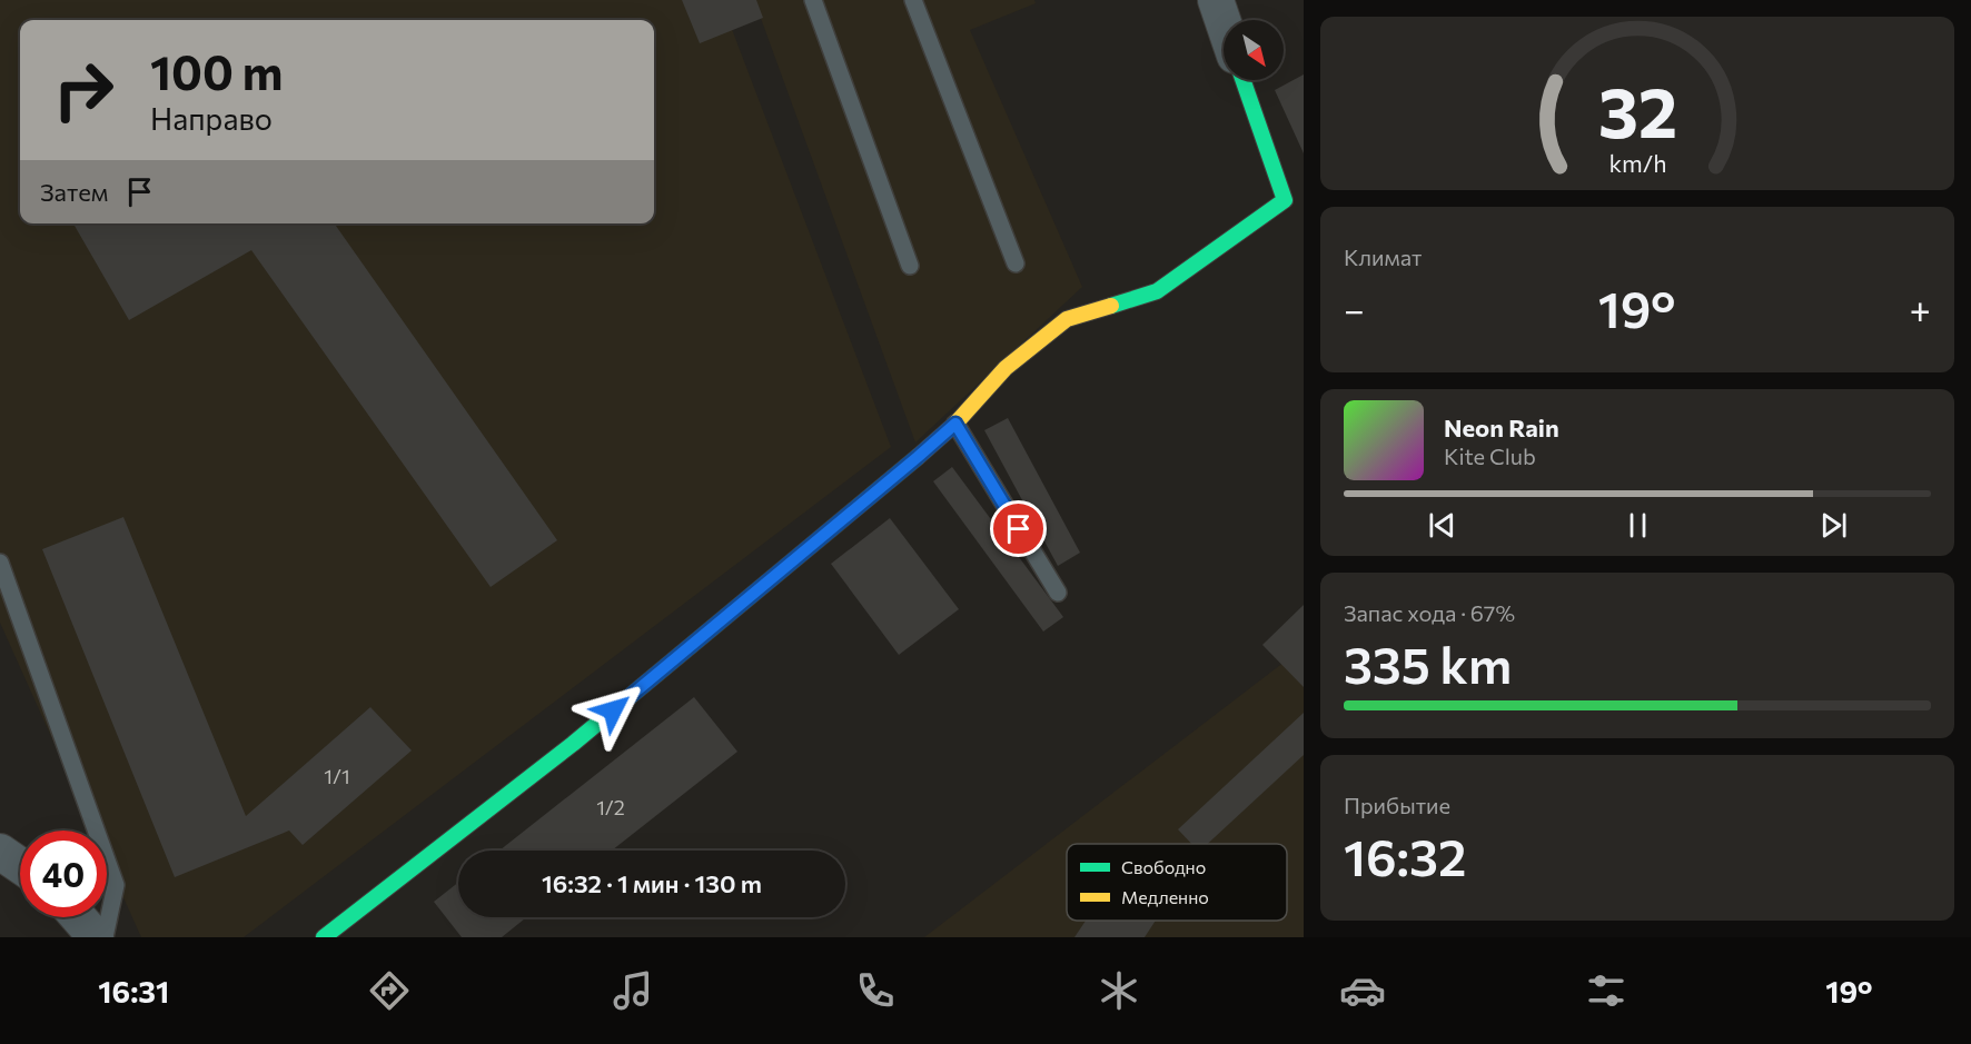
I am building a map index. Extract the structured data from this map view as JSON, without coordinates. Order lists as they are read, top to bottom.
{
  "house_numbers": ["1/1", "1/2"],
  "legend": ["Свободно", "Медленно"],
  "north": "bottom right",
  "page": {
    "turn": ["100 m", "Направо"],
    "then": "Затем",
    "tile": [
      "Климат",
      ["Запас хода · 67%", "335 km"],
      ["Прибытие", "16:32"]
    ],
    "heat": ["−", "19°", "+"],
    "song": ["Neon Rain", "Kite Club"],
    "limit": "40",
    "trip": "16:32 · 1 мин · 130 m",
    "tabs": ["16:31", "19°"],
    "gauge": ["32", "km/h"]
  }
}
